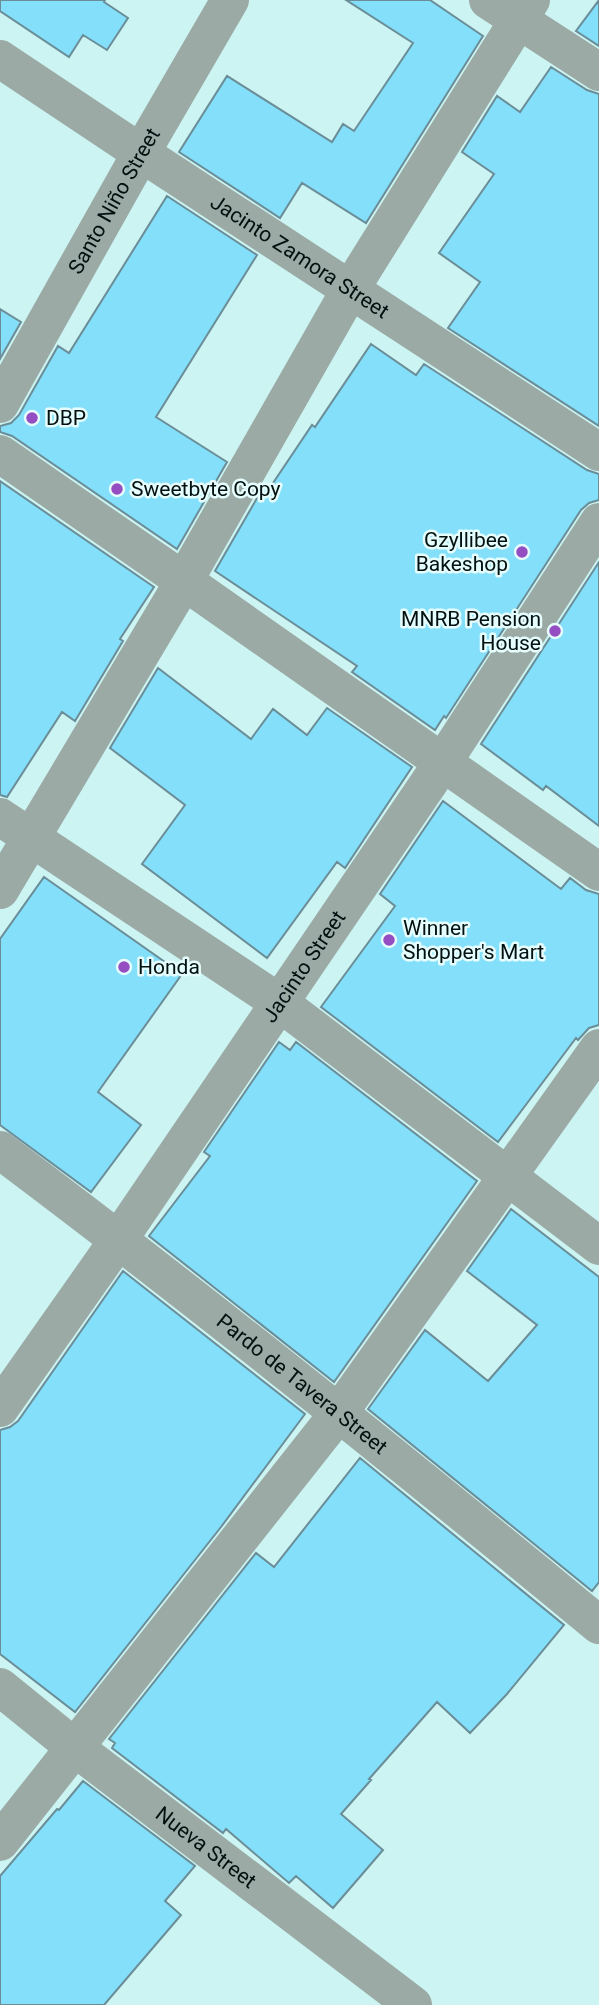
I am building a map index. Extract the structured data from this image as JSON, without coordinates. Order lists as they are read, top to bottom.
{
  "streets": {
    "street": [
      "Santo Niño Street",
      "Jacinto Zamora Street",
      "Jacinto Street",
      "Pardo de Tavera Street",
      "Nueva Street"
    ]
  },
  "crossings": [
    ["Santo Niño Street", "Jacinto Zamora Street"],
    ["Jacinto Street", "Pardo de Tavera Street"]
  ],
  "places": [
    "DBP",
    "Sweetbyte Copy",
    "Gzyllibee Bakeshop",
    "MNRB Pension House",
    "Winner Shopper's Mart",
    "Honda"
  ]
}
